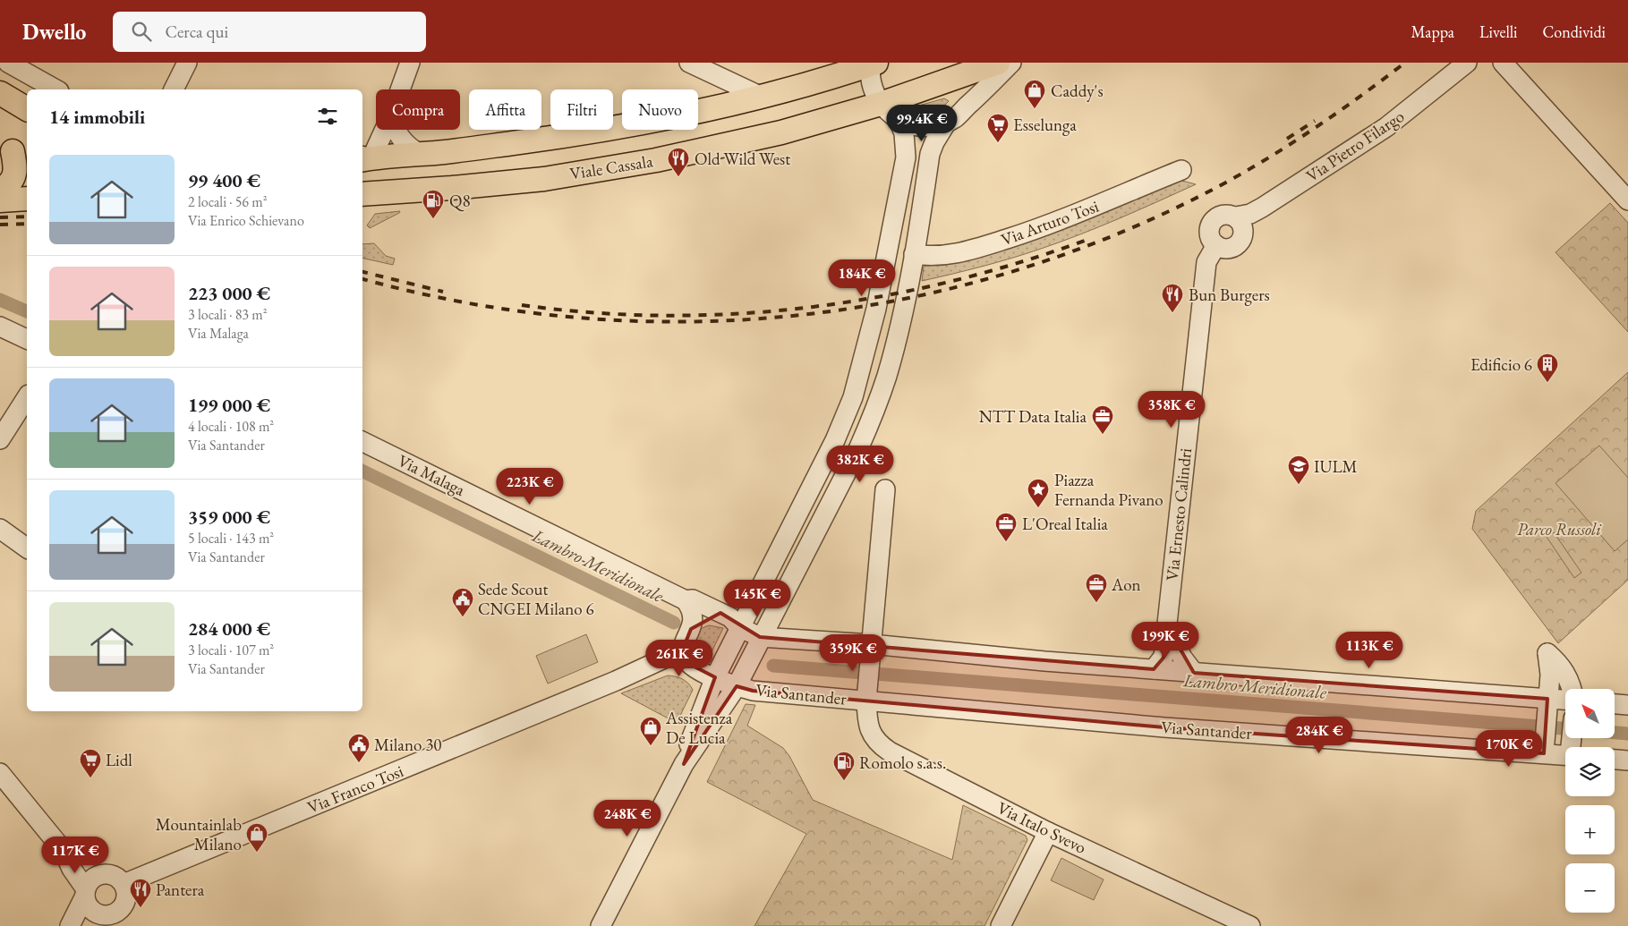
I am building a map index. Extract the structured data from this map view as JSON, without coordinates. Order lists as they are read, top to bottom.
{
  "streets": {
    "main road": ["Viale Cassala"],
    "street": [
      "Via Pietro Filargo",
      "Via Arturo Tosi",
      "Via Malaga",
      "Via Ernesto Calindri",
      "Via Santander",
      "Via Franco Tosi",
      "Via Italo Svevo"
    ]
  },
  "crossings": [
    ["Via Pietro Filargo", "Via Ernesto Calindri"],
    ["Via Santander", "Via Franco Tosi"],
    ["Via Santander", "Via Italo Svevo"]
  ],
  "water": ["Lambro Meridionale"],
  "parks": ["Parco Russoli"],
  "places": {
    "shop": ["Caddy's", "Assistenza De Lucia", "Mountainlab Milano"],
    "supermarket": ["Esselunga", "Lidl"],
    "restaurant": ["Old Wild West", "Bun Burgers", "Pantera"],
    "fuel station": ["Q8", "Romolo s.a.s."],
    "building": ["Edificio 6"],
    "office": ["NTT Data Italia", "L'Oreal Italia", "Aon"],
    "school or university": ["IULM"],
    "place": ["Piazza Fernanda Pivano"],
    "public building": ["Sede Scout CNGEI Milano 6", "Milano 30"]
  },
  "north": "top left",
  "page": {
    "header": "Dwello",
    "search": "Cerca qui",
    "nav": ["Mappa", "Livelli", "Condividi"],
    "chip": [
      "Compra",
      "Affitta",
      "Filtri",
      "Nuovo"
    ],
    "heading": "14 immobili",
    "price": [
      "99.4K €",
      "184K €",
      "358K €",
      "382K €",
      "223K €",
      "145K €",
      "199K €",
      "113K €",
      "359K €",
      "261K €",
      "284K €",
      "170K €",
      "248K €",
      "117K €"
    ],
    "list": [
      {
        "name": "99 400 €",
        "note": "2 locali · 56 m² · Via Enrico Schievano"
      },
      {
        "name": "223 000 €",
        "note": "3 locali · 83 m² · Via Malaga"
      },
      {
        "name": "199 000 €",
        "note": "4 locali · 108 m² · Via Santander"
      },
      {
        "name": "359 000 €",
        "note": "5 locali · 143 m² · Via Santander"
      },
      {
        "name": "284 000 €",
        "note": "3 locali · 107 m² · Via Santander"
      }
    ],
    "map_buttons": ["+", "−"]
  }
}
